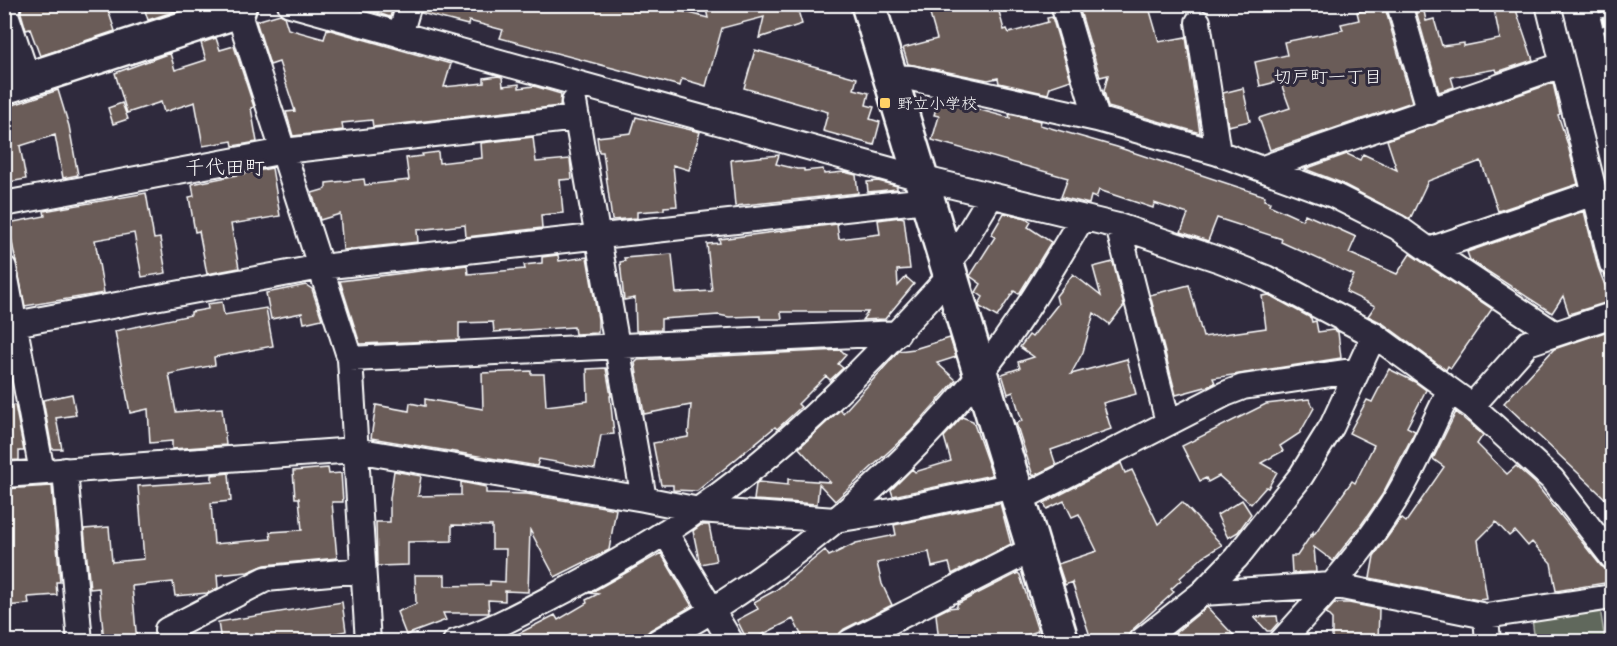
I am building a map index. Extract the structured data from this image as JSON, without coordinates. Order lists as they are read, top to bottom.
{
  "districts": ["切戸町一丁目", "千代田町"],
  "places": {
    "transit": ["野立小学校"]
  }
}
